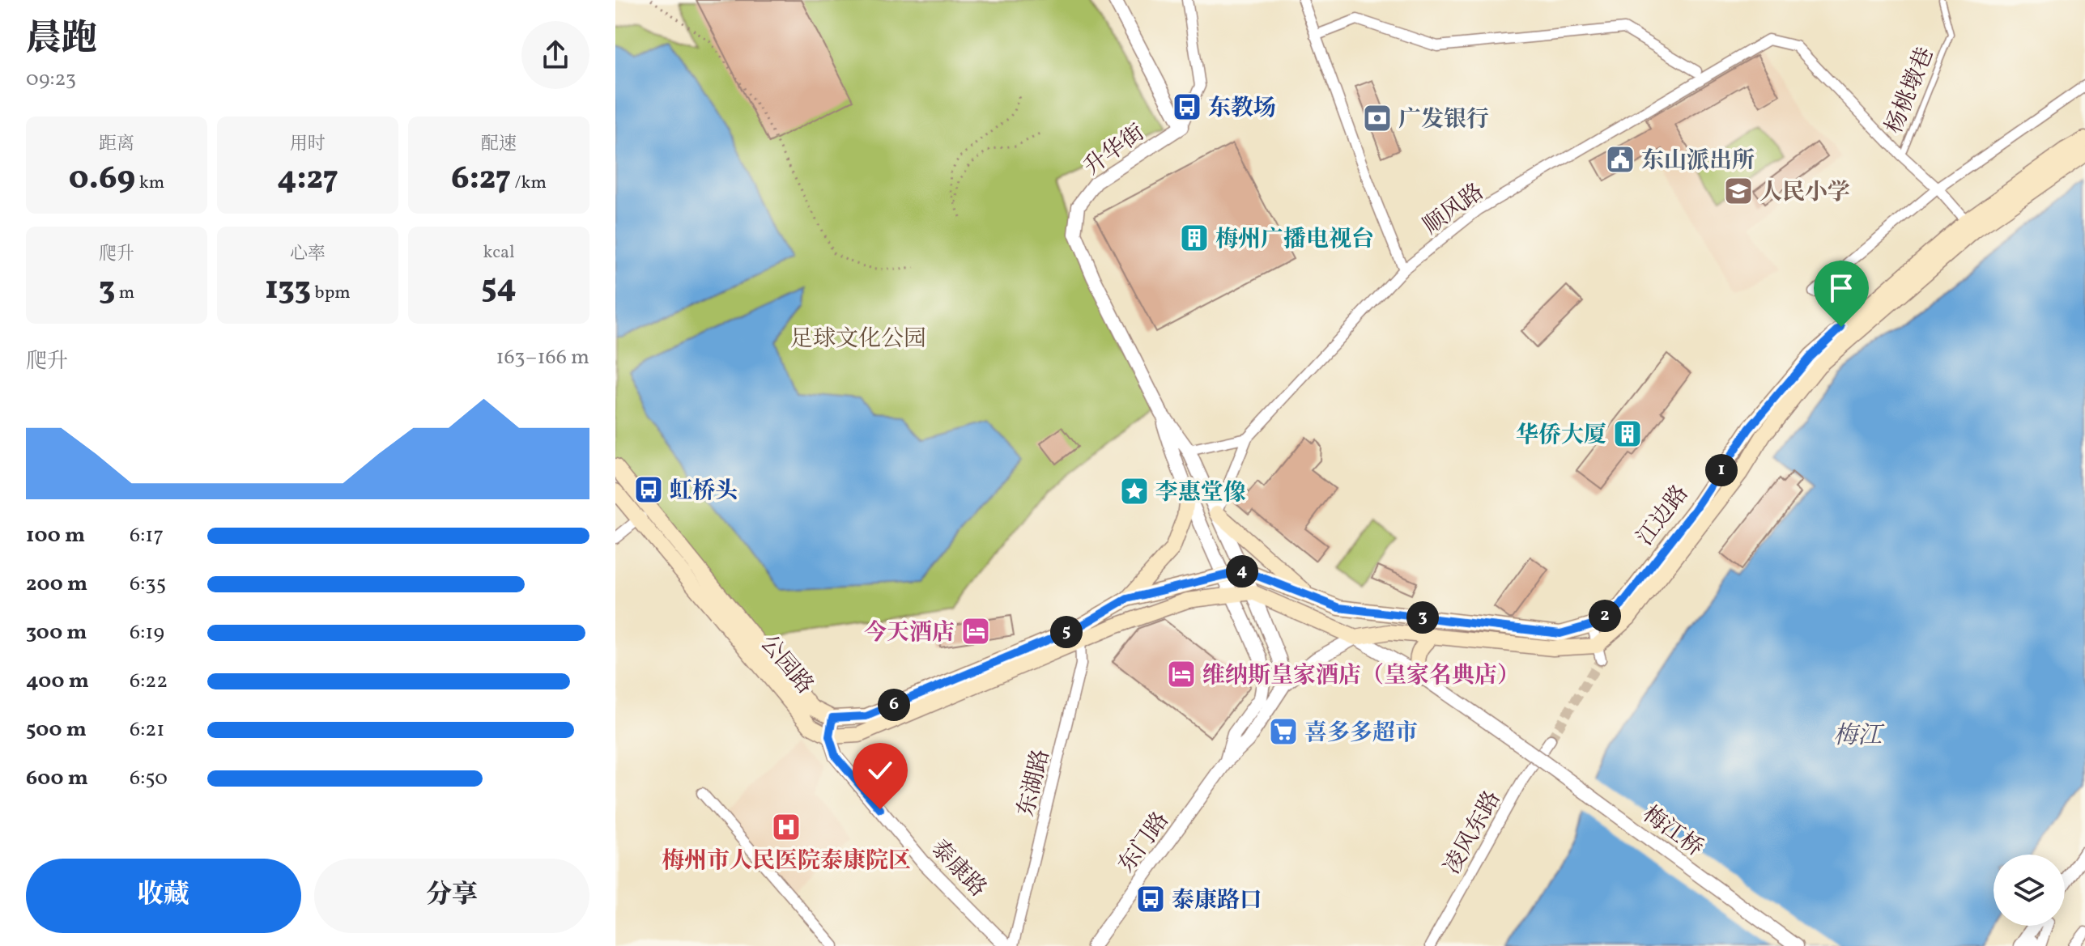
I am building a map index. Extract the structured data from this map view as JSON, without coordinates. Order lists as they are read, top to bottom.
{
  "streets": {
    "main road": ["江边路", "公园路"],
    "street": [
      "升华街",
      "顺风路",
      "东湖路",
      "梅江桥",
      "凌风东路",
      "东门路",
      "泰康路"
    ],
    "lane": ["杨桃墩巷"]
  },
  "crossings": [
    ["杨桃墩巷", "顺风路"],
    ["升华街", "顺风路"],
    ["升华街", "江边路"],
    ["升华街", "东门路"],
    ["顺风路", "江边路"],
    ["公园路", "泰康路"]
  ],
  "water": ["梅江"],
  "parks": ["足球文化公园"],
  "places": {
    "bus stop": ["东教场", "虹桥头", "泰康路口"],
    "bank": ["广发银行"],
    "public building": ["东山派出所"],
    "school or university": ["人民小学"],
    "building": ["梅州广播电视台", "华侨大厦"],
    "place": ["李惠堂像"],
    "hotel": ["今天酒店", "维纳斯皇家酒店（皇家名典店）"],
    "supermarket": ["喜多多超市"],
    "hospital": ["梅州市人民医院泰康院区"]
  },
  "page": {
    "heading": ["晨跑", "09:23"],
    "stats": [
      ["距离", "0.69 km"],
      ["用时", "4:27"],
      ["配速", "6:27 /km"],
      ["爬升", "3 m"],
      ["心率", "133 bpm"],
      ["kcal", "54"]
    ],
    "chart": ["爬升", "163–166 m"],
    "pins": [
      "1",
      "4",
      "2",
      "3",
      "5",
      "6"
    ],
    "list": [
      {
        "name": "100 m",
        "note": "6:17"
      },
      {
        "name": "200 m",
        "note": "6:35"
      },
      {
        "name": "300 m",
        "note": "6:19"
      },
      {
        "name": "400 m",
        "note": "6:22"
      },
      {
        "name": "500 m",
        "note": "6:21"
      },
      {
        "name": "600 m",
        "note": "6:50"
      }
    ],
    "buttons": ["收藏", "分享"]
  }
}
